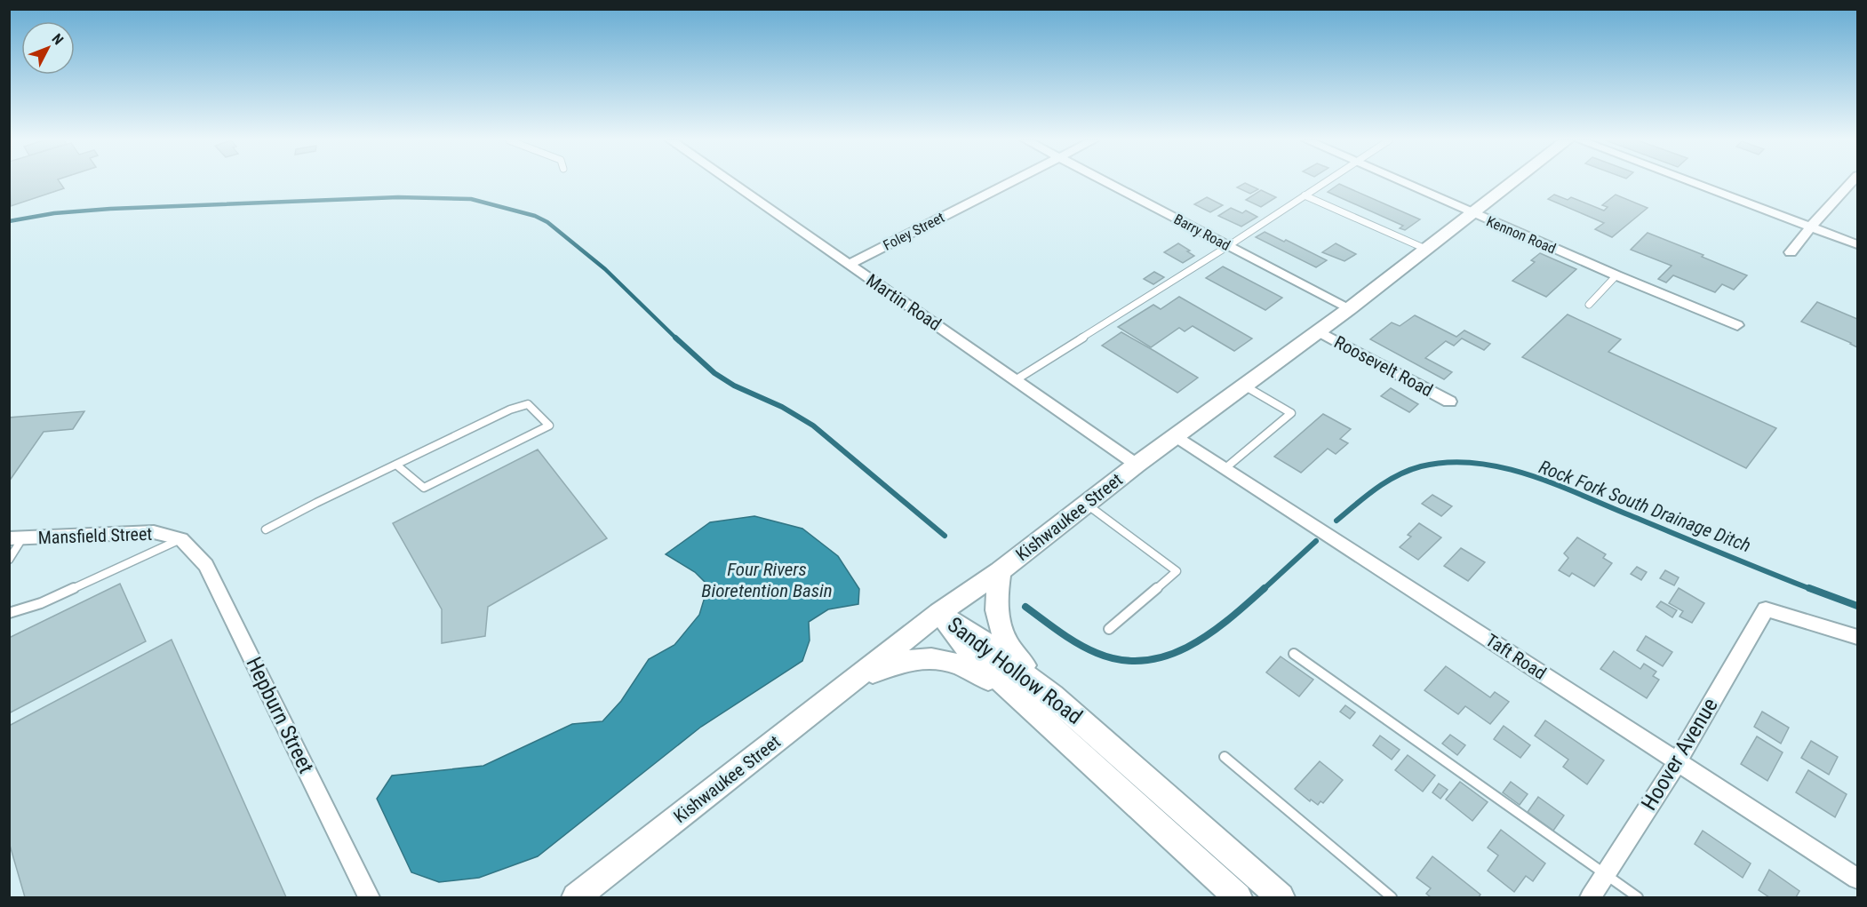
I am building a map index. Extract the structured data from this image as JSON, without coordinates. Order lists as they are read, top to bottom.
{
  "streets": {
    "street": [
      "Foley Street",
      "Barry Road",
      "Kennon Road",
      "Martin Road",
      "Roosevelt Road",
      "Kishwaukee Street",
      "Mansfield Street",
      "Taft Road",
      "Sandy Hollow Road",
      "Hepburn Street",
      "Hoover Avenue"
    ]
  },
  "crossings": [
    ["Foley Street", "Martin Road"],
    ["Barry Road", "Kishwaukee Street"],
    ["Kennon Road", "Kishwaukee Street"],
    ["Martin Road", "Kishwaukee Street"],
    ["Roosevelt Road", "Kishwaukee Street"],
    ["Kishwaukee Street", "Taft Road"],
    ["Kishwaukee Street", "Sandy Hollow Road"],
    ["Mansfield Street", "Hepburn Street"],
    ["Taft Road", "Hoover Avenue"]
  ],
  "water": ["Rock Fork South Drainage Ditch", "Four Rivers Bioretention Basin"],
  "north": "top right"
}
